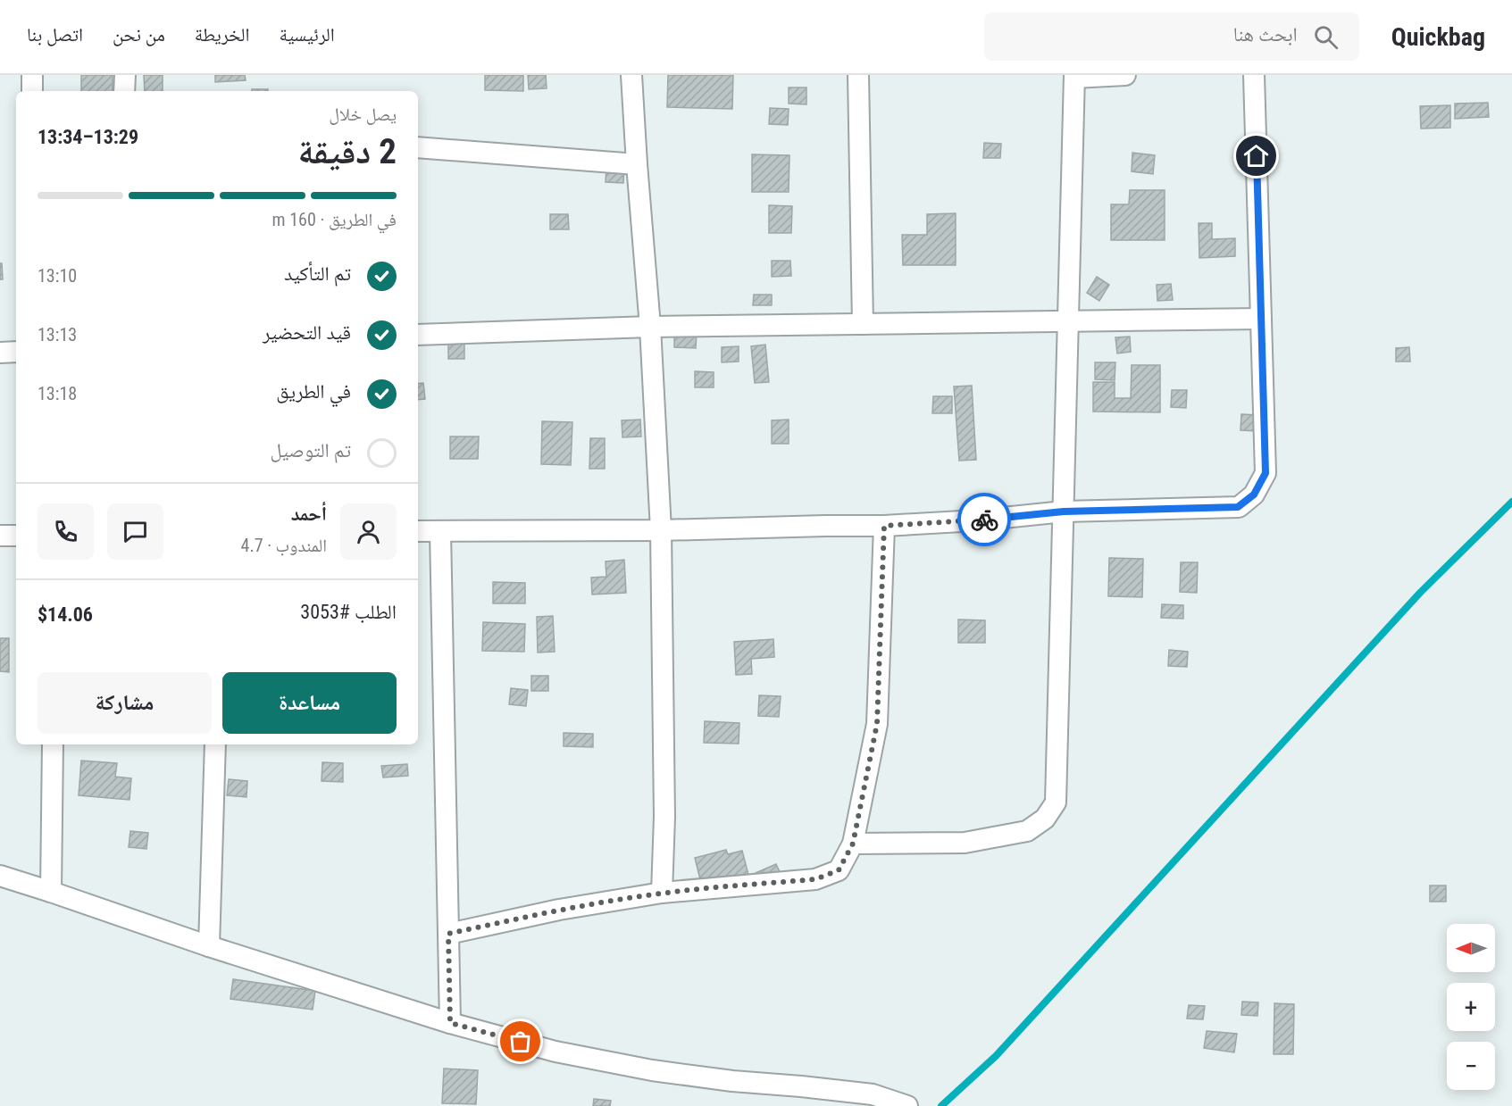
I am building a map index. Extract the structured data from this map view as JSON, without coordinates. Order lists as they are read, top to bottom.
{
  "north": "left",
  "page": {
    "header": "Quickbag",
    "search": "ابحث هنا",
    "nav": [
      "الرئيسية",
      "الخريطة",
      "من نحن",
      "اتصل بنا"
    ],
    "heading": ["2 دقيقة", "يصل خلال", "13:29–13:34"],
    "panel": [
      "أحمد",
      "المندوب · 4.7",
      "الطلب #3053",
      "$14.06"
    ],
    "bar": "في الطريق · 160 m",
    "list": [
      ["تم التأكيد", "13:10"],
      ["قيد التحضير", "13:13"],
      ["في الطريق", "13:18"],
      "تم التوصيل"
    ],
    "buttons": ["مساعدة", "مشاركة"],
    "map_buttons": ["+", "−"]
  }
}
